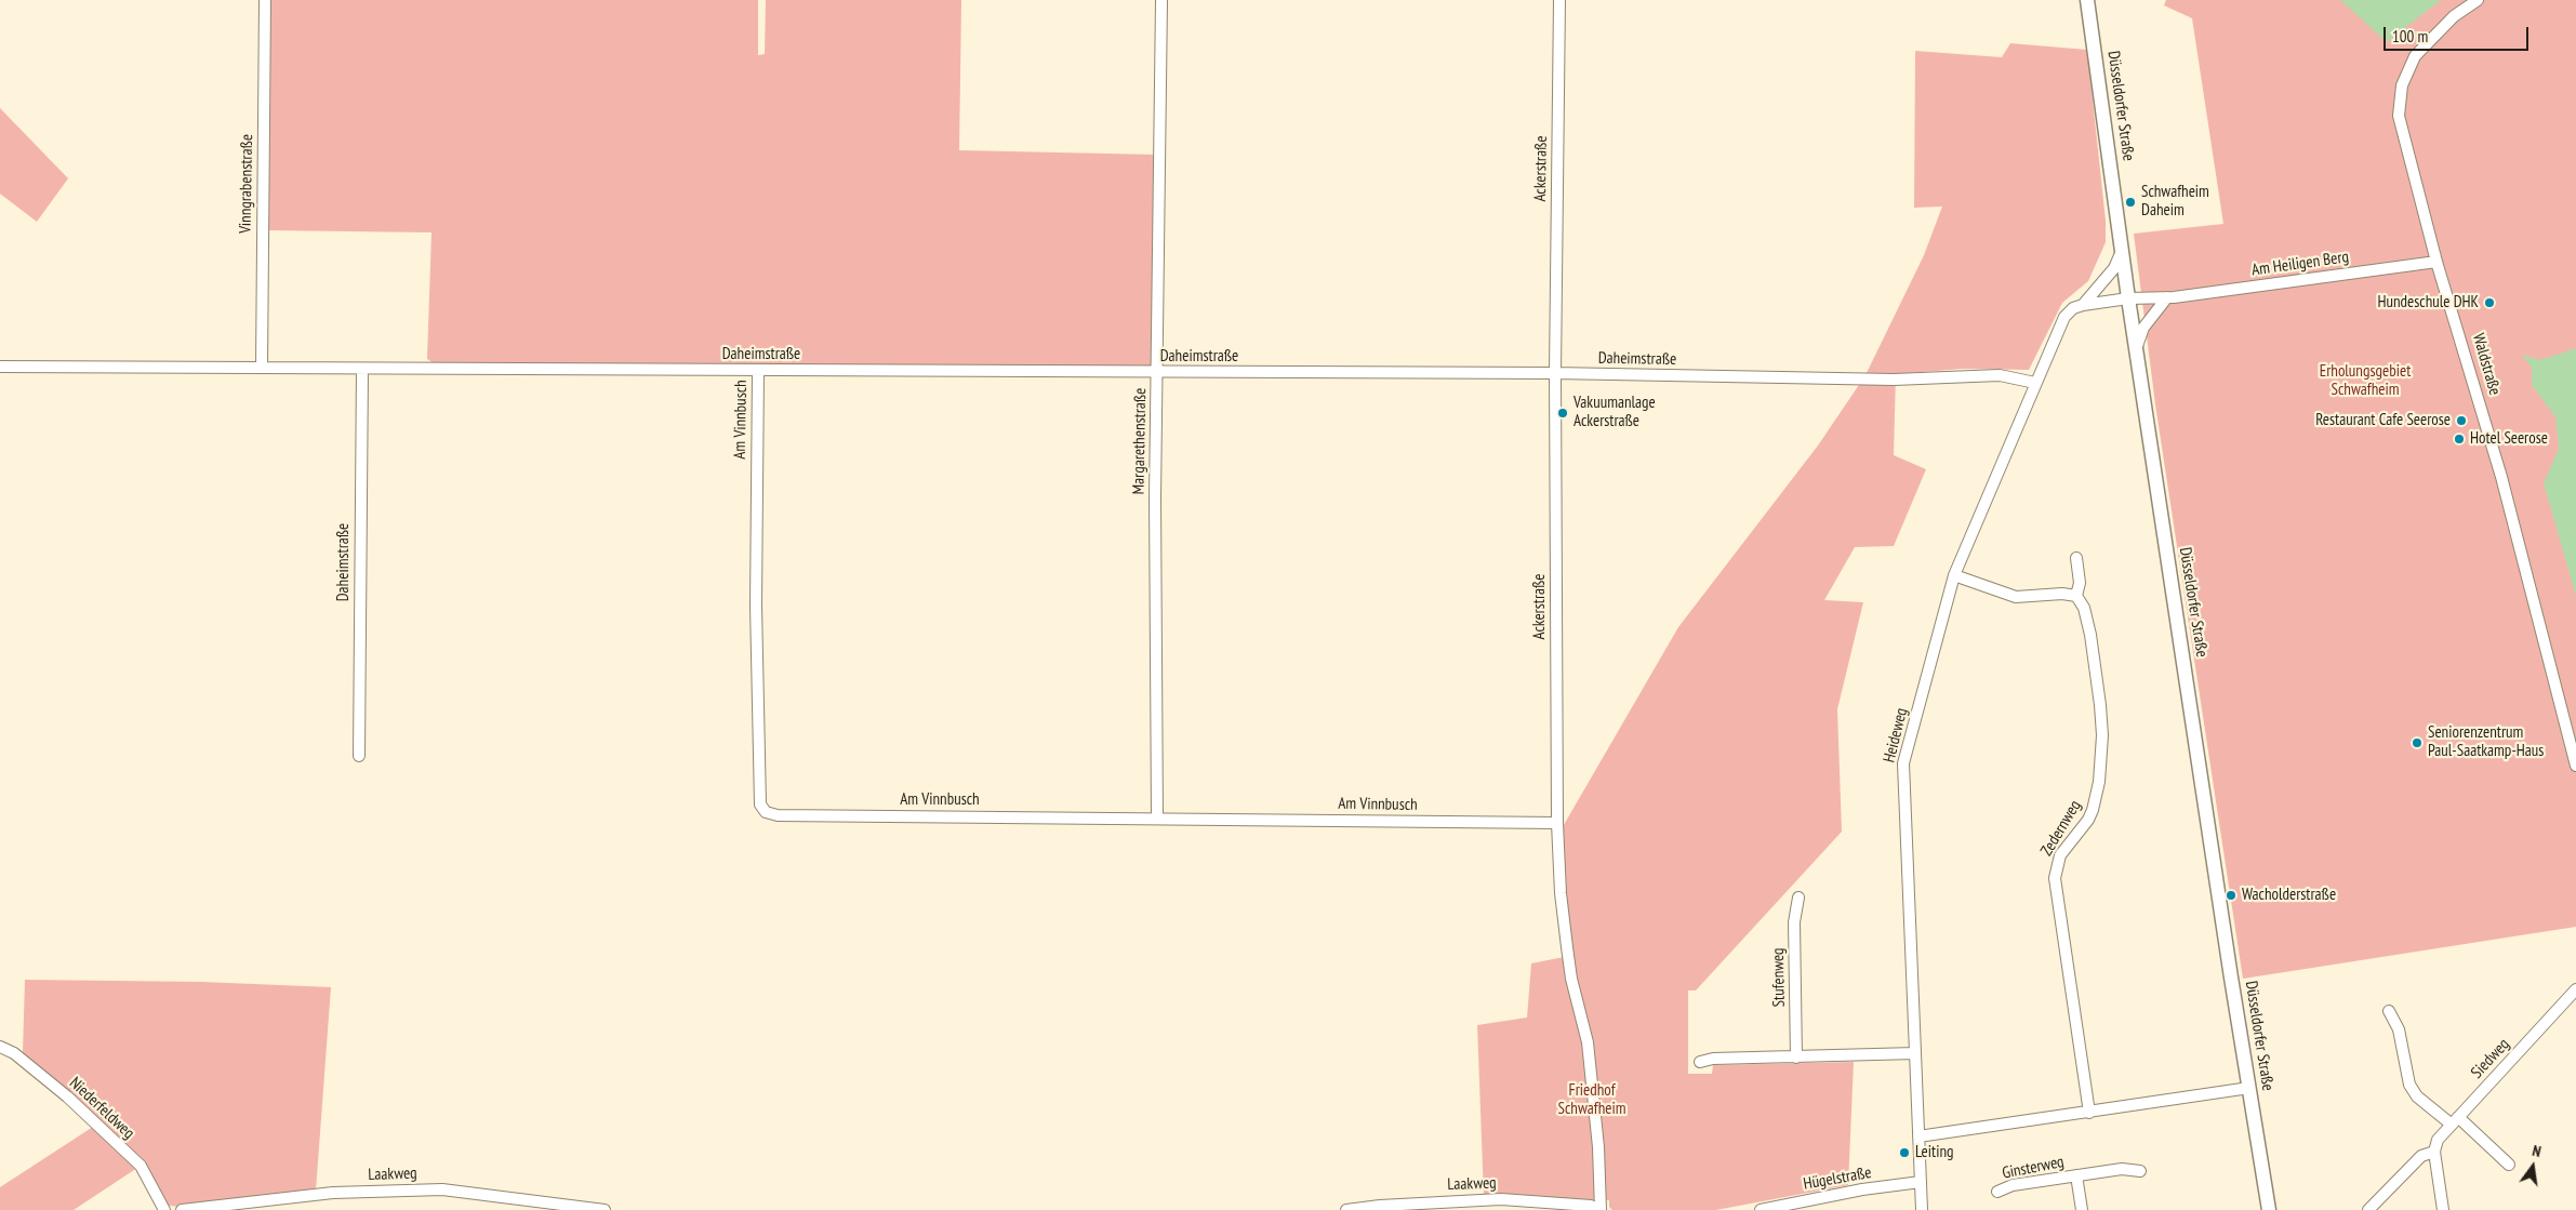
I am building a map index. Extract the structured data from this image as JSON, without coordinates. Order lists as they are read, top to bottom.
{
  "streets": {
    "main road": ["Düsseldorfer Straße"],
    "street": [
      "Ackerstraße",
      "Vinngrabenstraße",
      "Am Heiligen Berg",
      "Daheimstraße",
      "Waldstraße",
      "Am Vinnbusch",
      "Margarethenstraße",
      "Heideweg",
      "Zedernweg",
      "Stufenweg",
      "Siedweg",
      "Niederfeldweg",
      "Ginsterweg",
      "Laakweg",
      "Hügelstraße"
    ]
  },
  "crossings": [
    ["Düsseldorfer Straße", "Am Heiligen Berg"],
    ["Düsseldorfer Straße", "Heideweg"],
    ["Ackerstraße", "Daheimstraße"],
    ["Ackerstraße", "Am Vinnbusch"],
    ["Ackerstraße", "Laakweg"],
    ["Vinngrabenstraße", "Daheimstraße"],
    ["Am Heiligen Berg", "Waldstraße"],
    ["Am Heiligen Berg", "Heideweg"],
    ["Daheimstraße", "Am Vinnbusch"],
    ["Daheimstraße", "Margarethenstraße"],
    ["Daheimstraße", "Heideweg"],
    ["Am Vinnbusch", "Margarethenstraße"],
    ["Heideweg", "Hügelstraße"]
  ],
  "parks": ["Erholungsgebiet Schwafheim", "Friedhof Schwafheim"],
  "places": [
    "Schwafheim Daheim",
    "Hundeschule DHK",
    "Vakuumanlage Ackerstraße",
    "Restaurant Cafe Seerose",
    "Hotel Seerose",
    "Seniorenzentrum Paul-Saatkamp-Haus",
    "Wacholderstraße",
    "Leiting"
  ],
  "scale_bar": "100 m",
  "north": "top"
}
